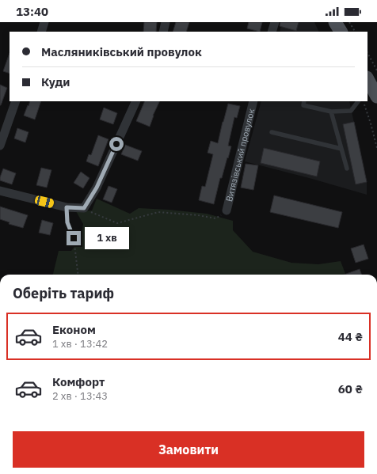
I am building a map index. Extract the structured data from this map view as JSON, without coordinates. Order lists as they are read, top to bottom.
{
  "streets": {
    "street": ["Витязівський провулок"]
  },
  "page": {
    "status": "13:40",
    "banner": ["Масляниківський провулок", "Куди"],
    "bubble": "1 хв",
    "heading": "Оберіть тариф",
    "list": [
      {
        "name": "Економ",
        "note": "1 хв · 13:42",
        "value": "44 ₴"
      },
      {
        "name": "Комфорт",
        "note": "2 хв · 13:43",
        "value": "60 ₴"
      }
    ],
    "buttons": "Замовити"
  }
}
